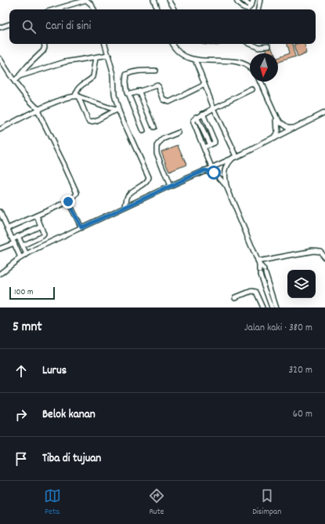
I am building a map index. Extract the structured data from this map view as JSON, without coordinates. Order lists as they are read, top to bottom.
{
  "scale_bar": "100 m",
  "north": "bottom",
  "page": {
    "search": "Cari di sini",
    "scale": "100 m",
    "heading": ["5 mnt", "Jalan kaki · 380 m"],
    "list": [
      ["Lurus", "320 m"],
      ["Belok kanan", "60 m"],
      "Tiba di tujuan"
    ],
    "nav": ["Peta", "Rute", "Disimpan"]
  }
}
